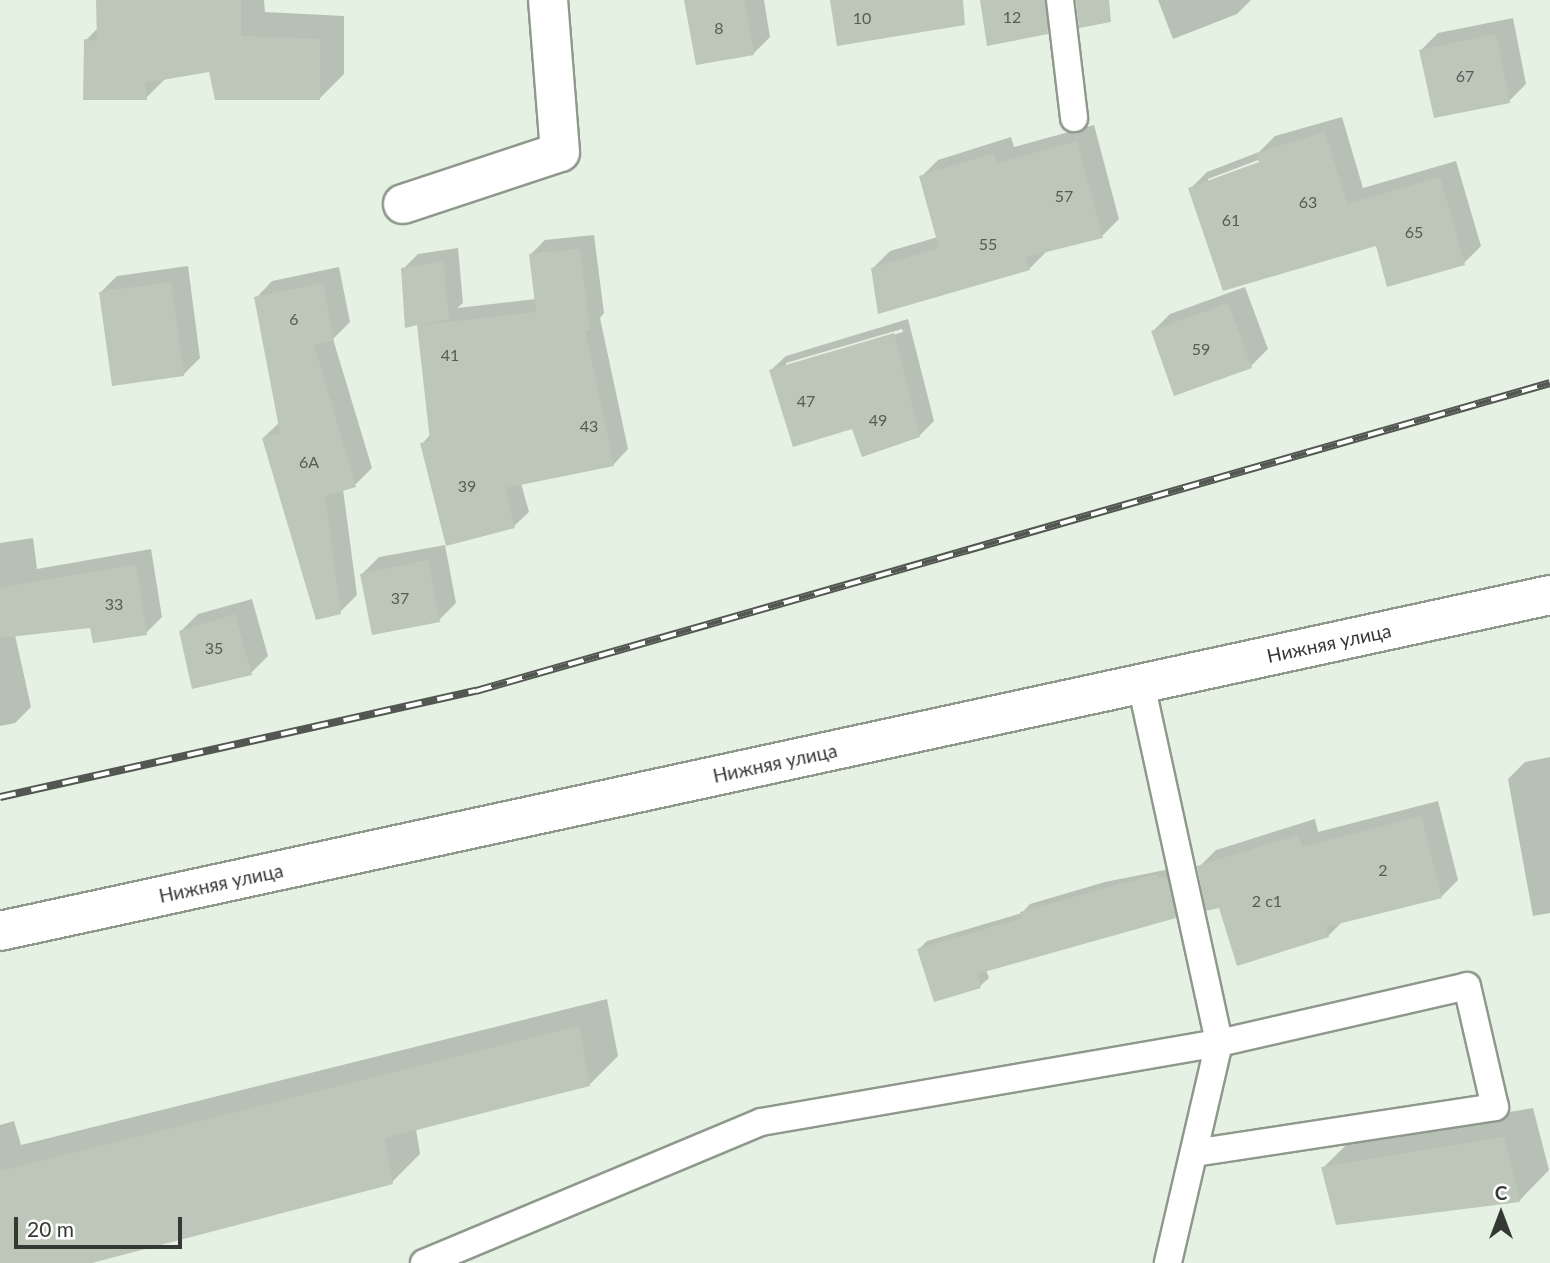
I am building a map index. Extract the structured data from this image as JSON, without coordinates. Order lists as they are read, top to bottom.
{
  "streets": {
    "street": ["Нижняя улица"]
  },
  "house_numbers": [
    "12",
    "10",
    "8",
    "67",
    "57",
    "63",
    "61",
    "65",
    "55",
    "6",
    "59",
    "41",
    "47",
    "49",
    "43",
    "6А",
    "39",
    "37",
    "33",
    "35",
    "2",
    "2 с1"
  ],
  "scale_bar": "20 m",
  "north": "top"
}
